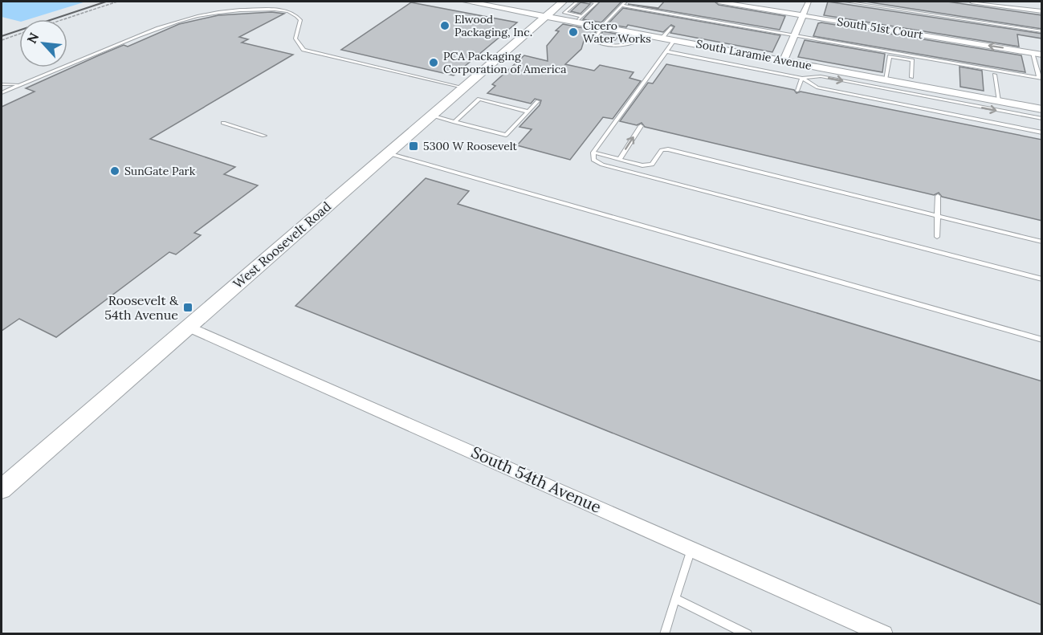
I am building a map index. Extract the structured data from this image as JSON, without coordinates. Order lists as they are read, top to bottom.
{
  "streets": {
    "main road": ["South Laramie Avenue", "West Roosevelt Road"],
    "street": ["South 51st Court", "South 54th Avenue"]
  },
  "crossings": [
    ["South Laramie Avenue", "West Roosevelt Road"],
    ["West Roosevelt Road", "South 54th Avenue"]
  ],
  "one_way": ["South 51st Court"],
  "places": {
    "other": [
      "Elwood Packaging, Inc.",
      "Cicero Water Works",
      "PCA Packaging Corporation of America",
      "SunGate Park"
    ],
    "transit": ["5300 W Roosevelt", "Roosevelt & 54th Avenue"]
  },
  "north": "top left"
}
